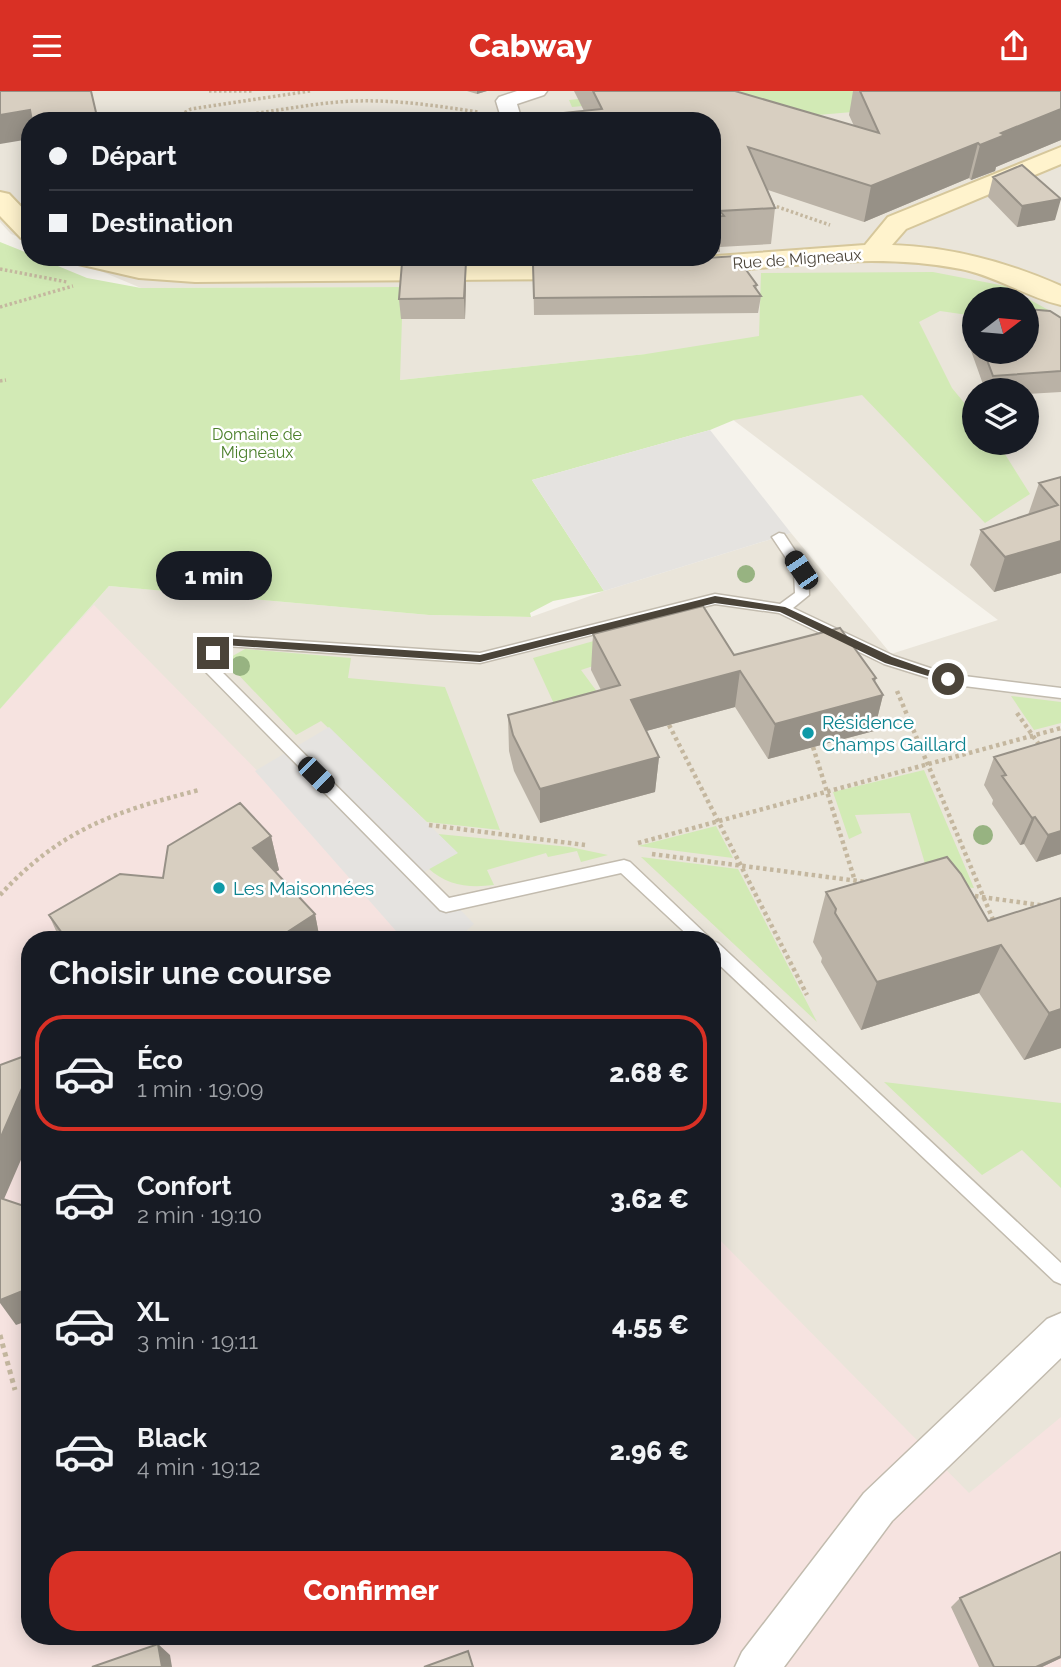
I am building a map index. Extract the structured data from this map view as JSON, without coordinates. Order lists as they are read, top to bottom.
{
  "streets": {
    "street": ["Rue de Migneaux"]
  },
  "parks": ["Domaine de Migneaux"],
  "places": ["Résidence Champs Gaillard", "Les Maisonnées"],
  "north": "right",
  "page": {
    "header": "Cabway",
    "banner": ["Départ", "Destination"],
    "bubble": "1 min",
    "heading": "Choisir une course",
    "list": [
      {
        "name": "Éco",
        "note": "1 min · 19:09",
        "value": "2.68 €"
      },
      {
        "name": "Confort",
        "note": "2 min · 19:10",
        "value": "3.62 €"
      },
      {
        "name": "XL",
        "note": "3 min · 19:11",
        "value": "4.55 €"
      },
      {
        "name": "Black",
        "note": "4 min · 19:12",
        "value": "2.96 €"
      }
    ],
    "buttons": "Confirmer"
  }
}
